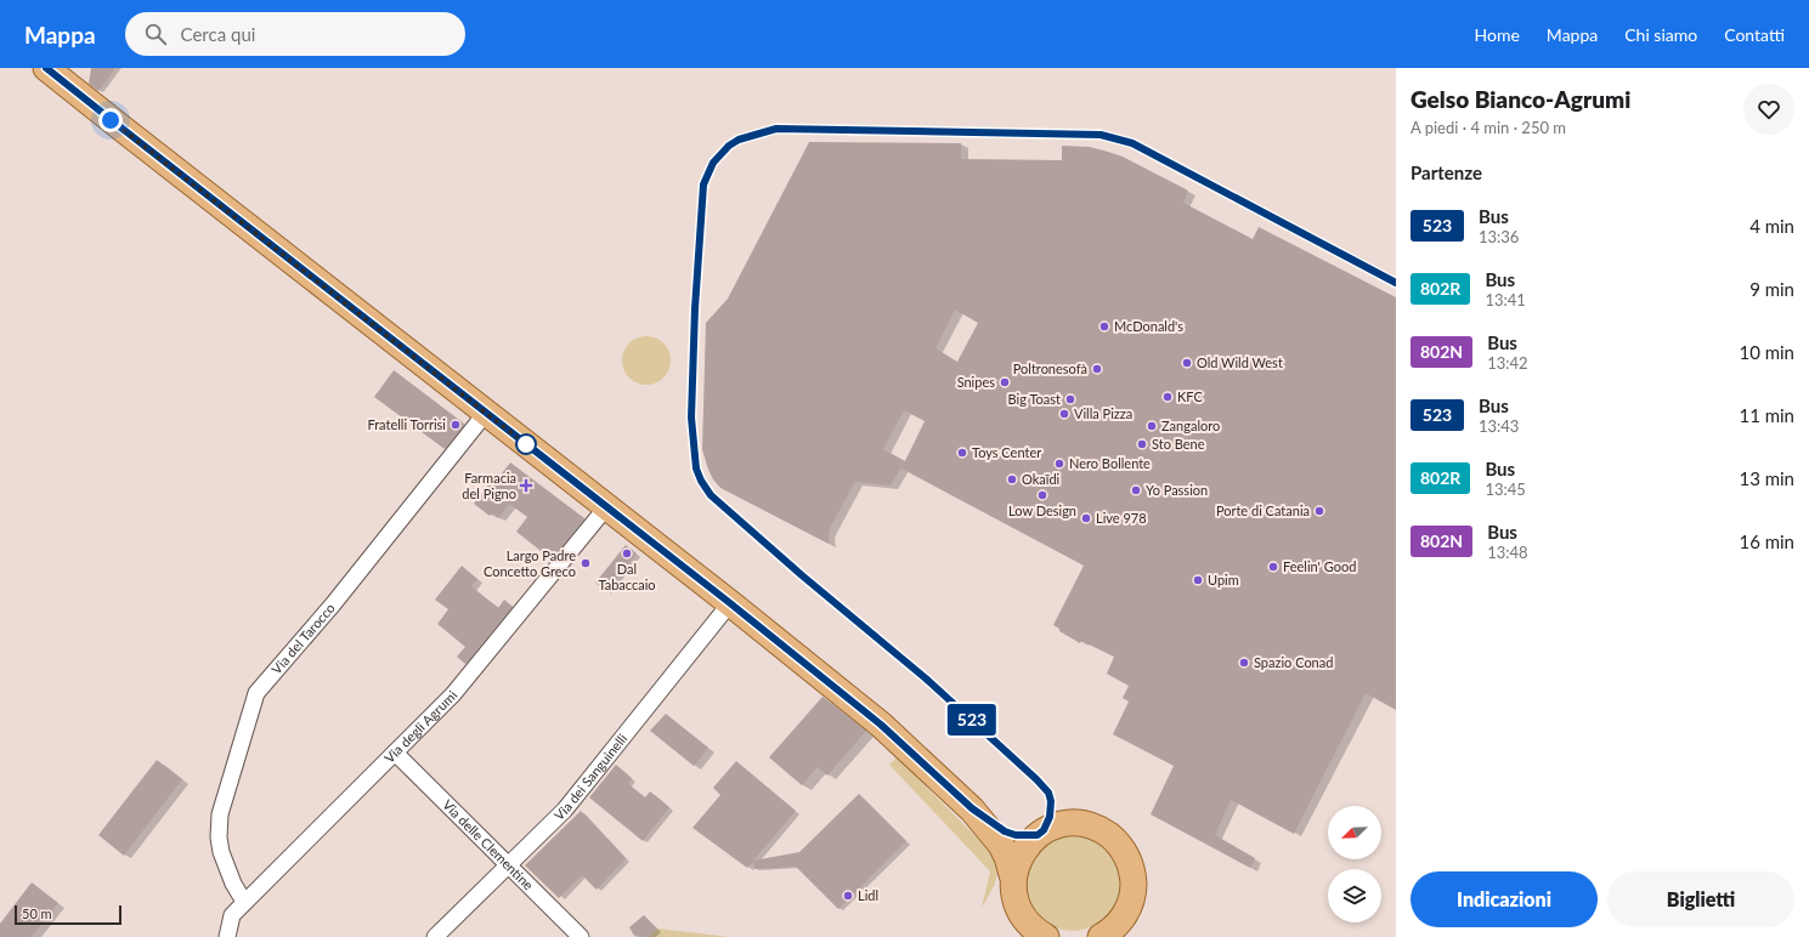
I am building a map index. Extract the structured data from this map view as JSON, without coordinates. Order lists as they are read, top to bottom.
{
  "streets": {
    "street": [
      "Via del Tarocco",
      "Via degli Agrumi",
      "Via dei Sanguinelli",
      "Via delle Clementine"
    ]
  },
  "crossings": [
    ["Via del Tarocco", "Via degli Agrumi"],
    ["Via degli Agrumi", "Via delle Clementine"],
    ["Via dei Sanguinelli", "Via delle Clementine"]
  ],
  "places": {
    "other": [
      "McDonald's",
      "Old Wild West",
      "Poltronesofà",
      "Snipes",
      "KFC",
      "Big Toast",
      "Villa Pizza",
      "Fratelli Torrisi",
      "Zangaloro",
      "Sto Bene",
      "Toys Center",
      "Nero Bollente",
      "Okaïdi",
      "Yo Passion",
      "Low Design",
      "Porte di Catania",
      "Live 978",
      "Dal Tabaccaio",
      "Largo Padre Concetto Greco",
      "Feelin' Good",
      "Upim",
      "Spazio Conad",
      "Lidl"
    ],
    "health": ["Farmacia del Pigno"]
  },
  "lines": ["bus line 523"],
  "scale_bar": "50 m",
  "north": "bottom left",
  "page": {
    "header": "Mappa",
    "search": "Cerca qui",
    "nav": [
      "Home",
      "Mappa",
      "Chi siamo",
      "Contatti"
    ],
    "on_map": "523",
    "heading": [
      ["Gelso Bianco-Agrumi", "A piedi · 4 min · 250 m"],
      "Partenze"
    ],
    "list": [
      {
        "mark": "523",
        "name": "Bus",
        "note": "13:36",
        "value": "4 min"
      },
      {
        "mark": "802R",
        "name": "Bus",
        "note": "13:41",
        "value": "9 min"
      },
      {
        "mark": "802N",
        "name": "Bus",
        "note": "13:42",
        "value": "10 min"
      },
      {
        "mark": "523",
        "name": "Bus",
        "note": "13:43",
        "value": "11 min"
      },
      {
        "mark": "802R",
        "name": "Bus",
        "note": "13:45",
        "value": "13 min"
      },
      {
        "mark": "802N",
        "name": "Bus",
        "note": "13:48",
        "value": "16 min"
      }
    ],
    "buttons": ["Indicazioni", "Biglietti"],
    "scale": "50 m"
  }
}
